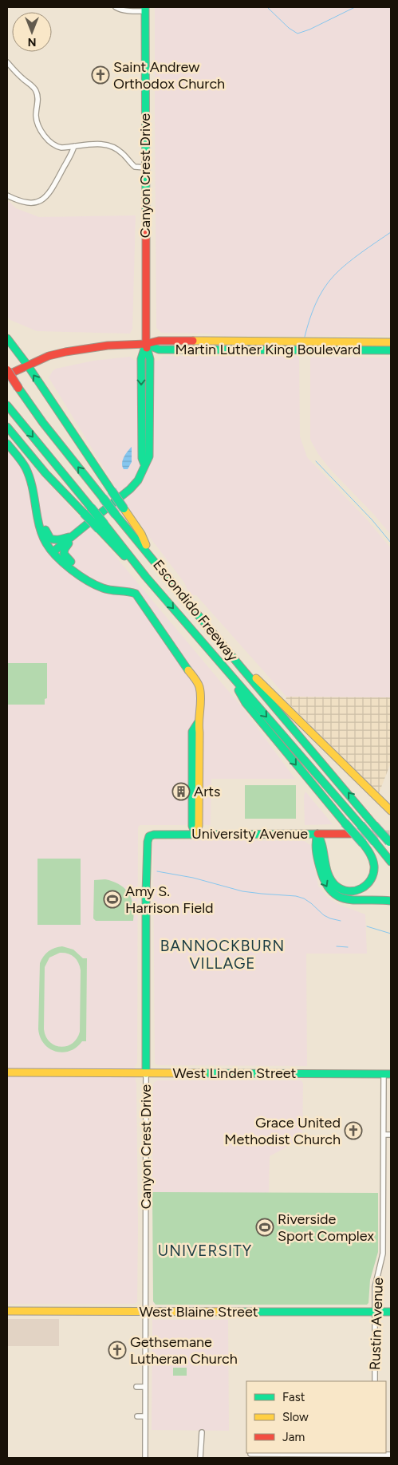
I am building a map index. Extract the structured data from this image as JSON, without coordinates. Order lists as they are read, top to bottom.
{
  "streets": {
    "main road": [
      "Canyon Crest Drive",
      "Martin Luther King Boulevard",
      "Escondido Freeway",
      "University Avenue",
      "West Linden Street",
      "West Blaine Street"
    ],
    "street": ["Rustin Avenue"]
  },
  "crossings": [
    ["Canyon Crest Drive", "Martin Luther King Boulevard"],
    ["Canyon Crest Drive", "University Avenue"],
    ["Canyon Crest Drive", "West Linden Street"],
    ["Canyon Crest Drive", "West Blaine Street"],
    ["West Linden Street", "Rustin Avenue"],
    ["West Blaine Street", "Rustin Avenue"]
  ],
  "districts": ["BANNOCKBURN VILLAGE", "UNIVERSITY"],
  "places": {
    "church": ["Saint Andrew Orthodox Church", "Grace United Methodist Church", "Gethsemane Lutheran Church"],
    "building": ["Arts"],
    "sports": ["Amy S. Harrison Field", "Riverside Sport Complex"]
  },
  "legend": ["Fast", "Slow", "Jam"],
  "north": "bottom"
}
